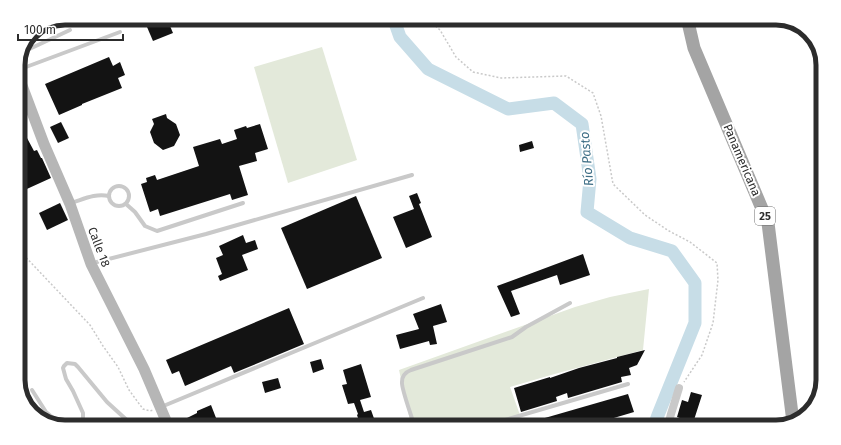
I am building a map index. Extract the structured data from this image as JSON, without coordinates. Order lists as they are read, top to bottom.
{
  "streets": {
    "main road": ["Panamericana", "25", "Calle 18"]
  },
  "water": ["Río Pasto"],
  "scale_bar": "100 m"
}
